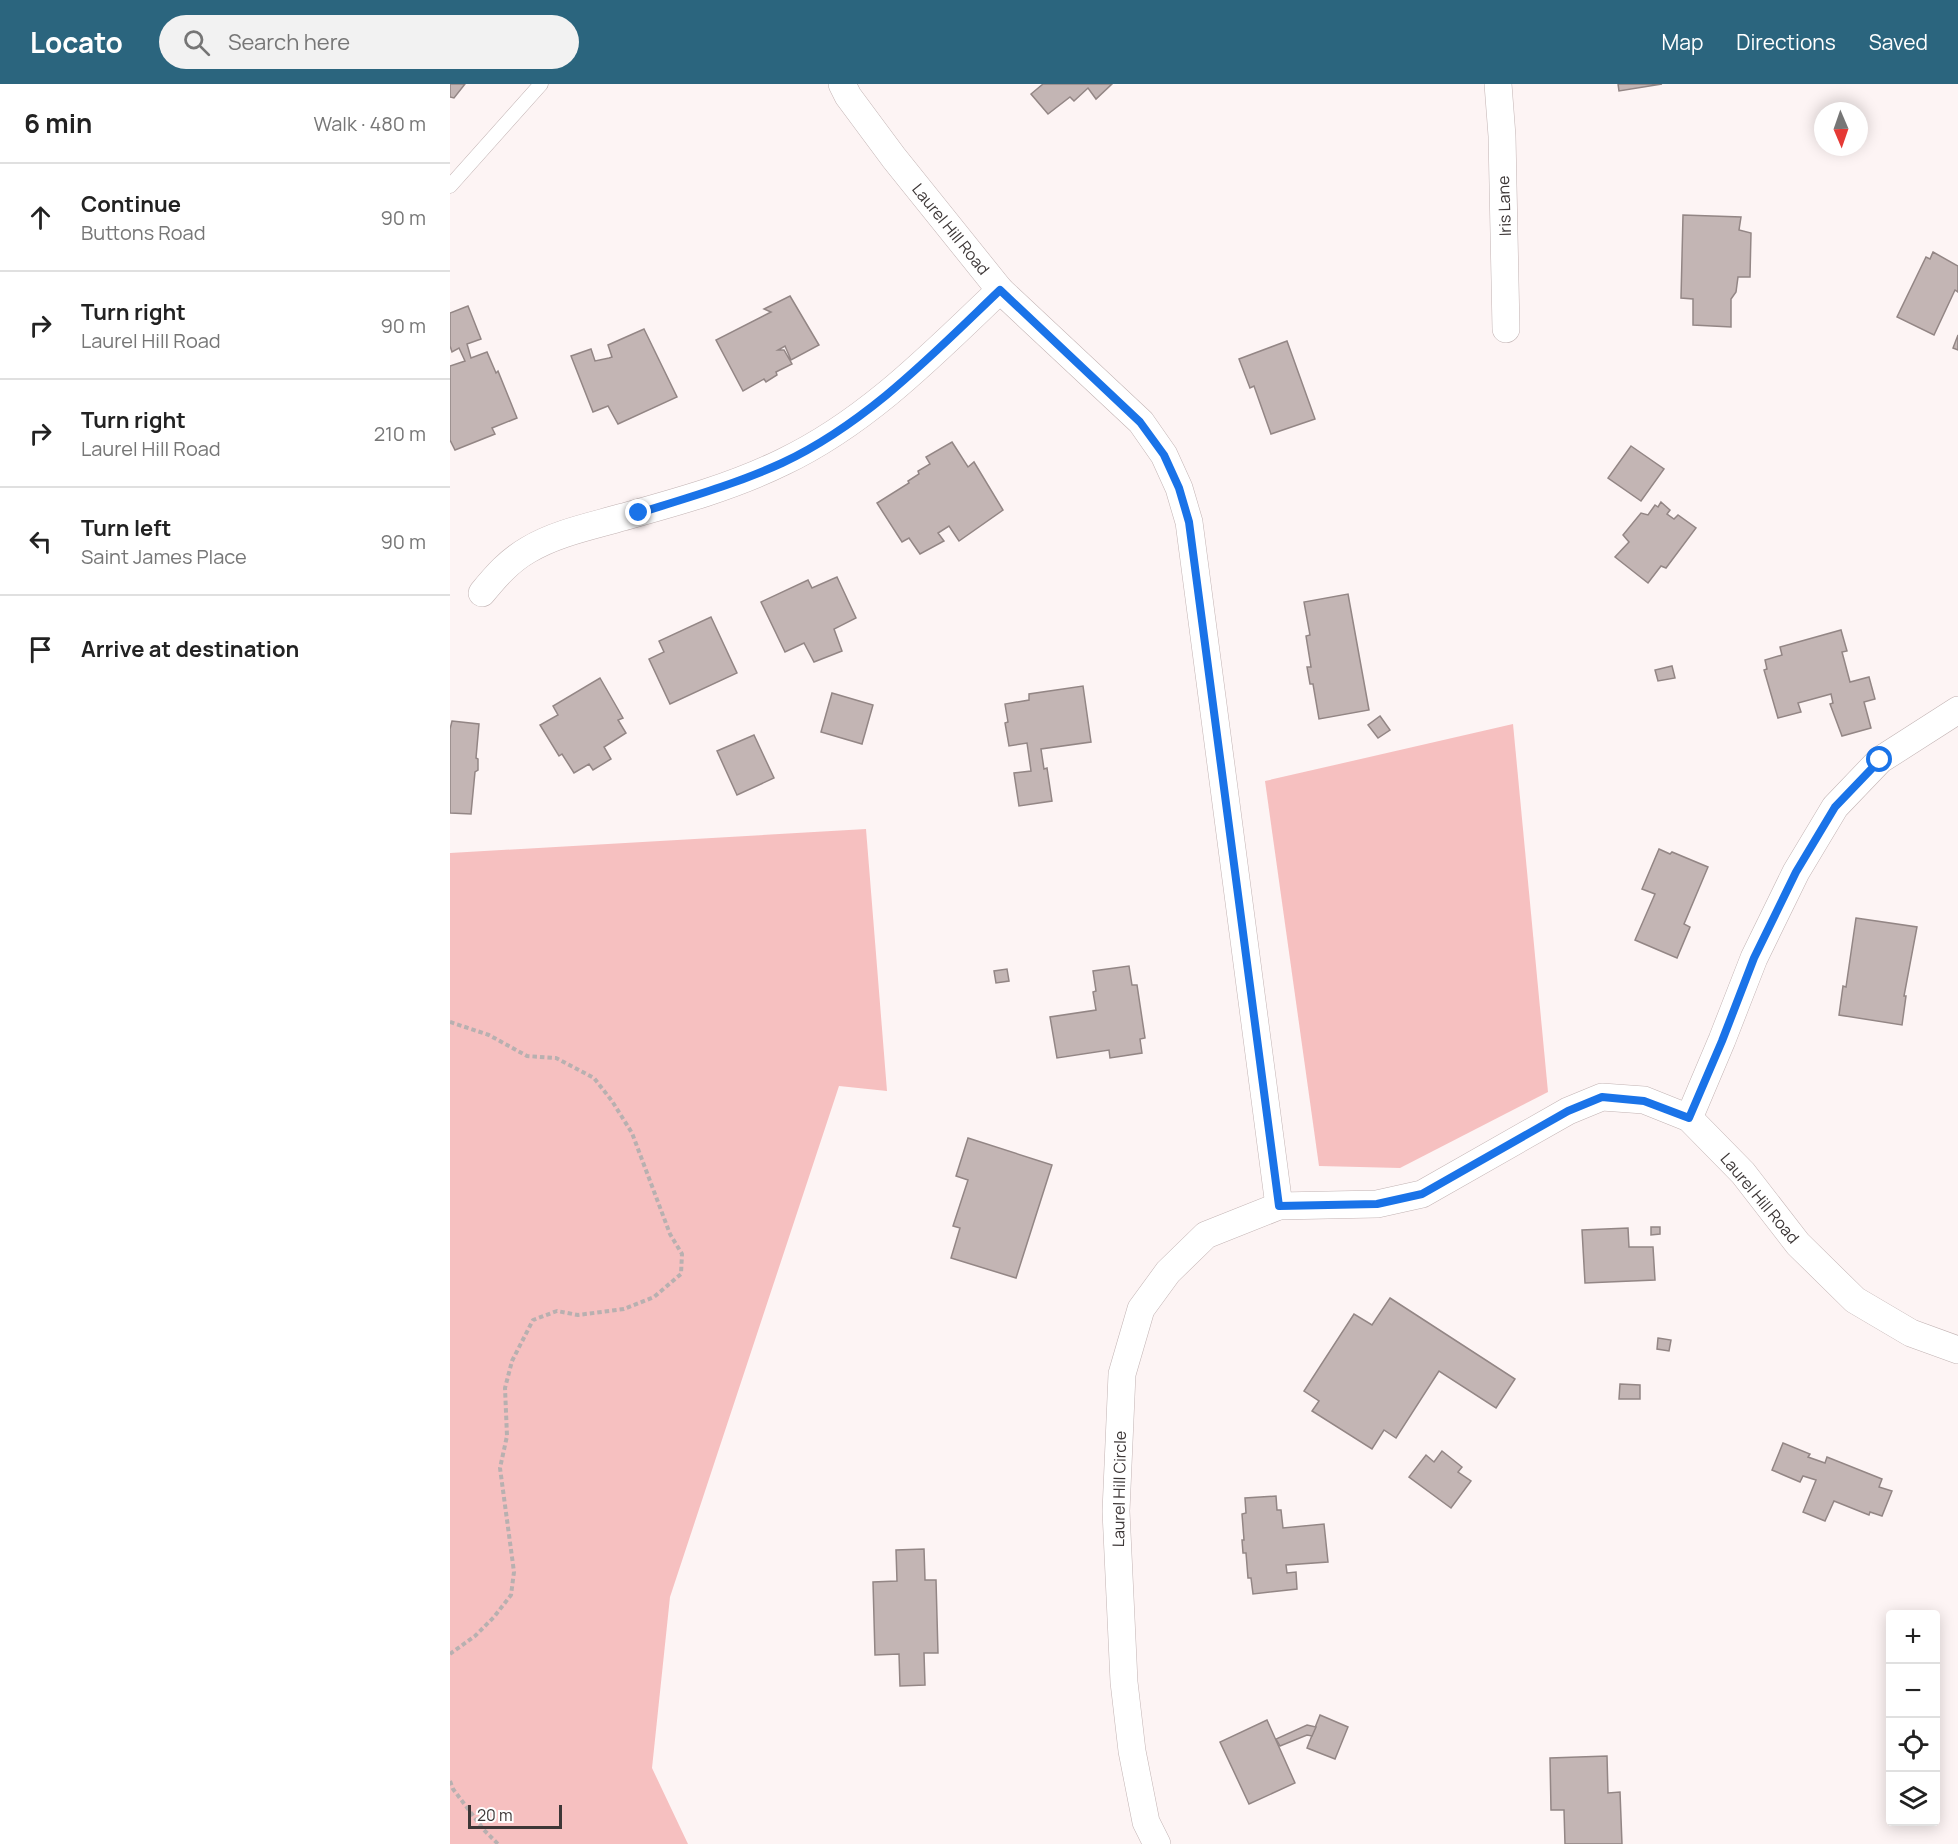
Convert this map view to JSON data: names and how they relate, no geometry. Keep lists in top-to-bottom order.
{
  "streets": {
    "street": ["Iris Lane", "Laurel Hill Road", "Laurel Hill Circle"]
  },
  "crossings": [
    ["Laurel Hill Road", "Laurel Hill Circle"]
  ],
  "scale_bar": "20 m",
  "north": "bottom",
  "page": {
    "header": "Locato",
    "search": "Search here",
    "nav": ["Map", "Directions", "Saved"],
    "heading": ["6 min", "Walk · 480 m"],
    "list": [
      ["Continue", "Buttons Road", "90 m"],
      ["Turn right", "Laurel Hill Road", "90 m"],
      ["Turn right", "Laurel Hill Road", "210 m"],
      ["Turn left", "Saint James Place", "90 m"],
      "Arrive at destination"
    ],
    "map_buttons": ["+", "−"],
    "scale": "20 m"
  }
}
